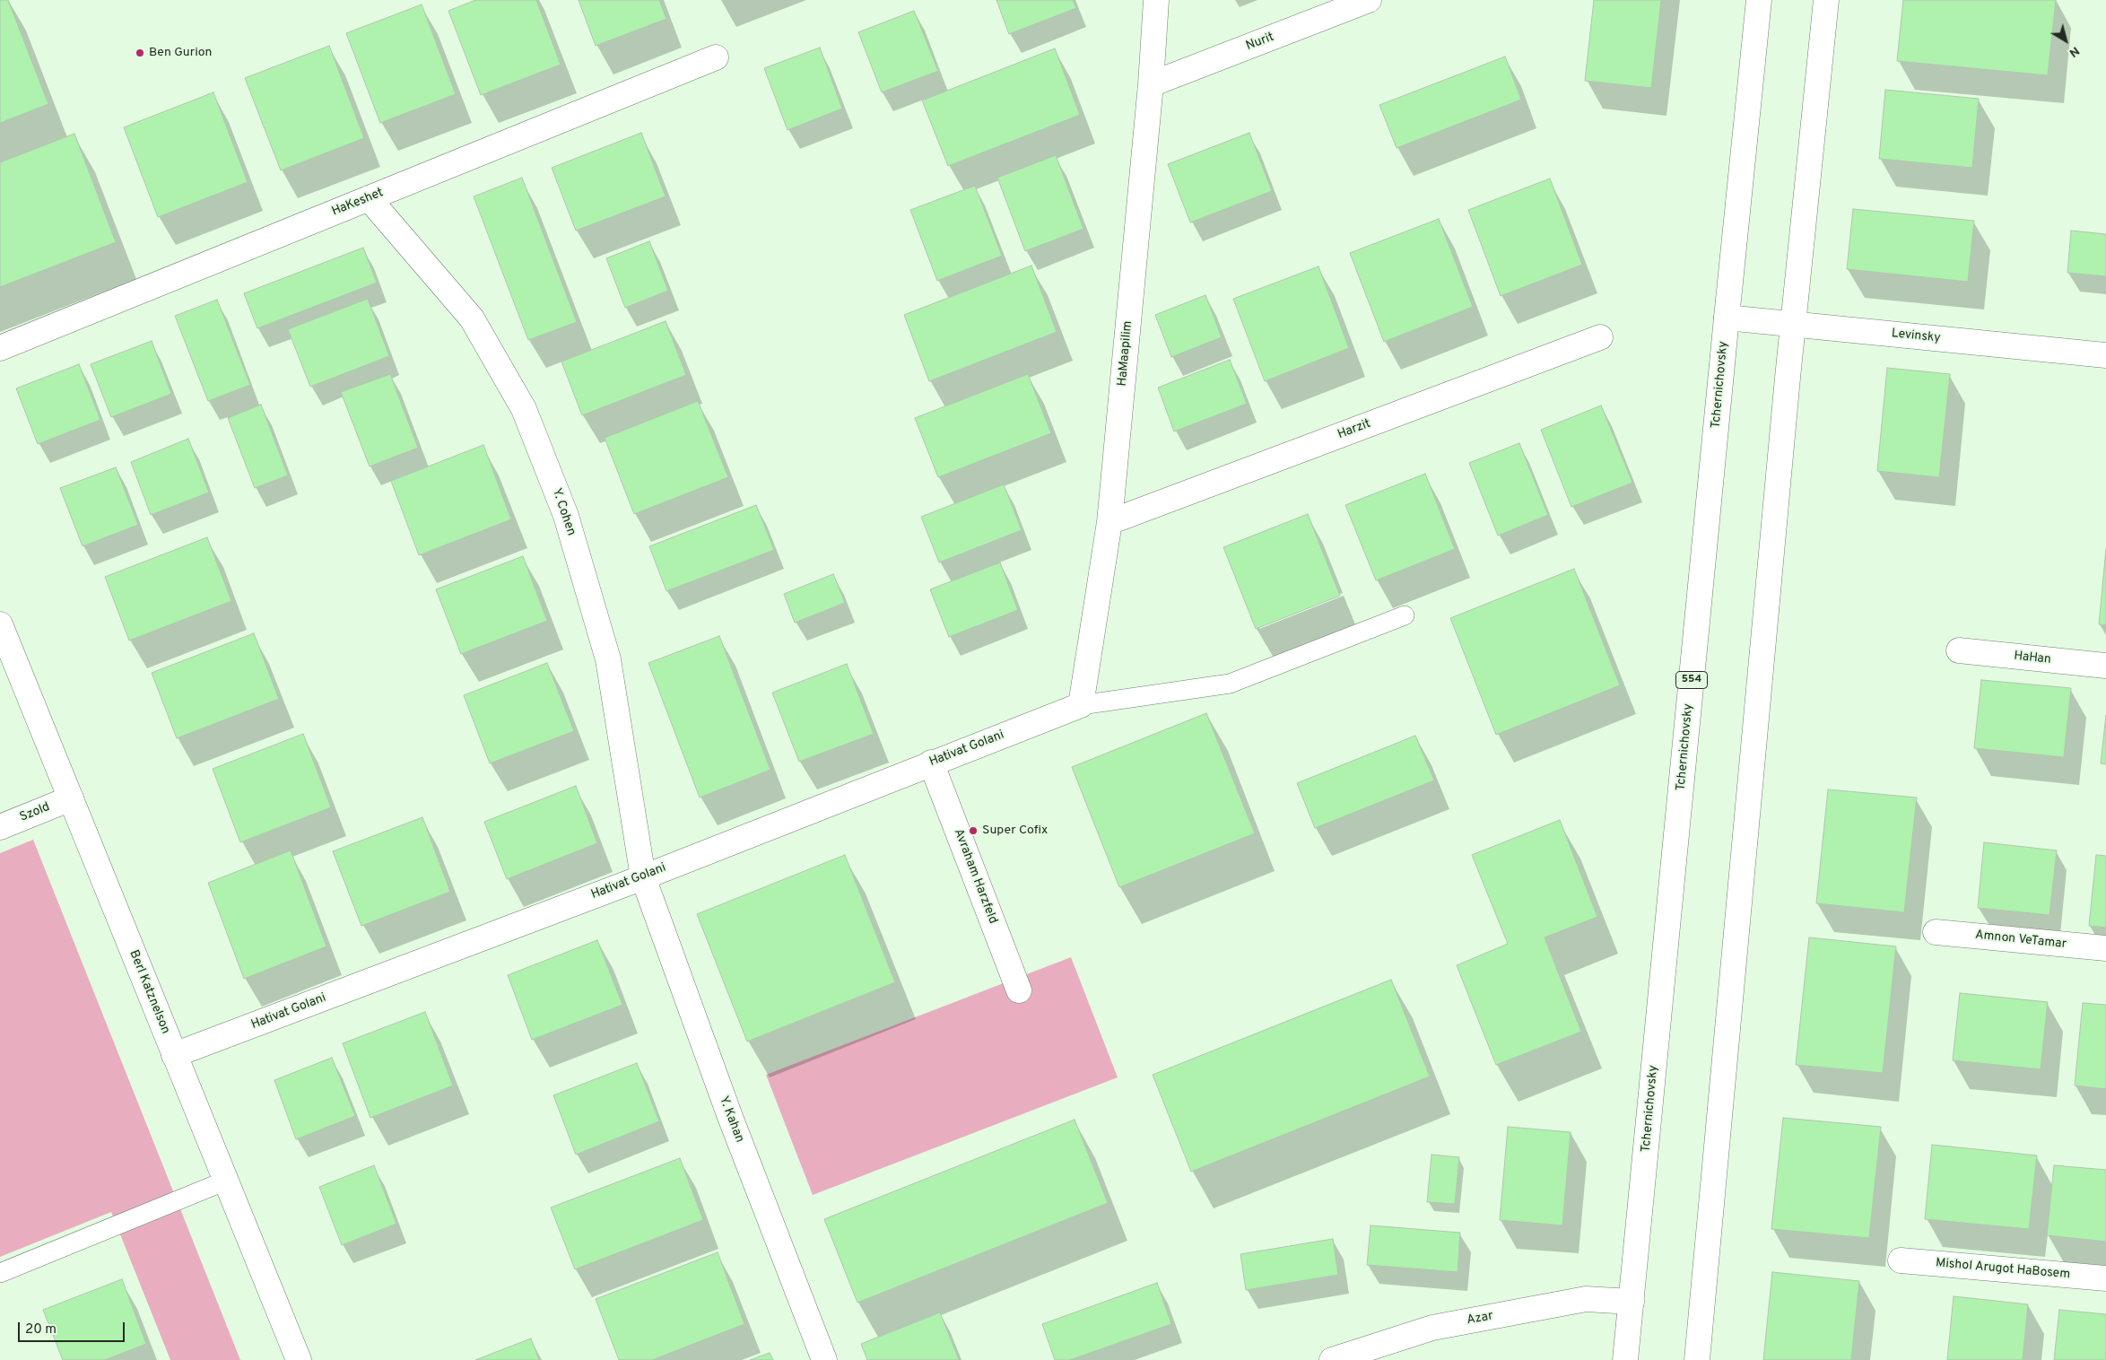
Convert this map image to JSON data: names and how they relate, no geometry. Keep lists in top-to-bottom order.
{
  "streets": {
    "street": [
      "Nurit",
      "HaKeshet",
      "Levinsky",
      "HaMaapilim",
      "Tchernichovsky",
      "Harzit",
      "Y. Cohen",
      "HaHan",
      "554",
      "Hativat Golani",
      "Szold",
      "Avraham Harzfeld",
      "Amnon VeTamar",
      "Berl Katznelson",
      "Y. Kahan",
      "Mishol Arugot HaBosem",
      "Azar"
    ]
  },
  "crossings": [
    ["Nurit", "HaMaapilim"],
    ["HaKeshet", "Y. Cohen"],
    ["Levinsky", "Tchernichovsky"],
    ["HaMaapilim", "Harzit"],
    ["HaMaapilim", "Hativat Golani"],
    ["Tchernichovsky", "Azar"],
    ["Y. Cohen", "Hativat Golani"],
    ["Y. Cohen", "Y. Kahan"],
    ["Hativat Golani", "Avraham Harzfeld"],
    ["Hativat Golani", "Berl Katznelson"],
    ["Hativat Golani", "Y. Kahan"],
    ["Szold", "Berl Katznelson"]
  ],
  "places": ["Ben Gurion", "Super Cofix"],
  "scale_bar": "20 m",
  "north": "bottom right"
}
